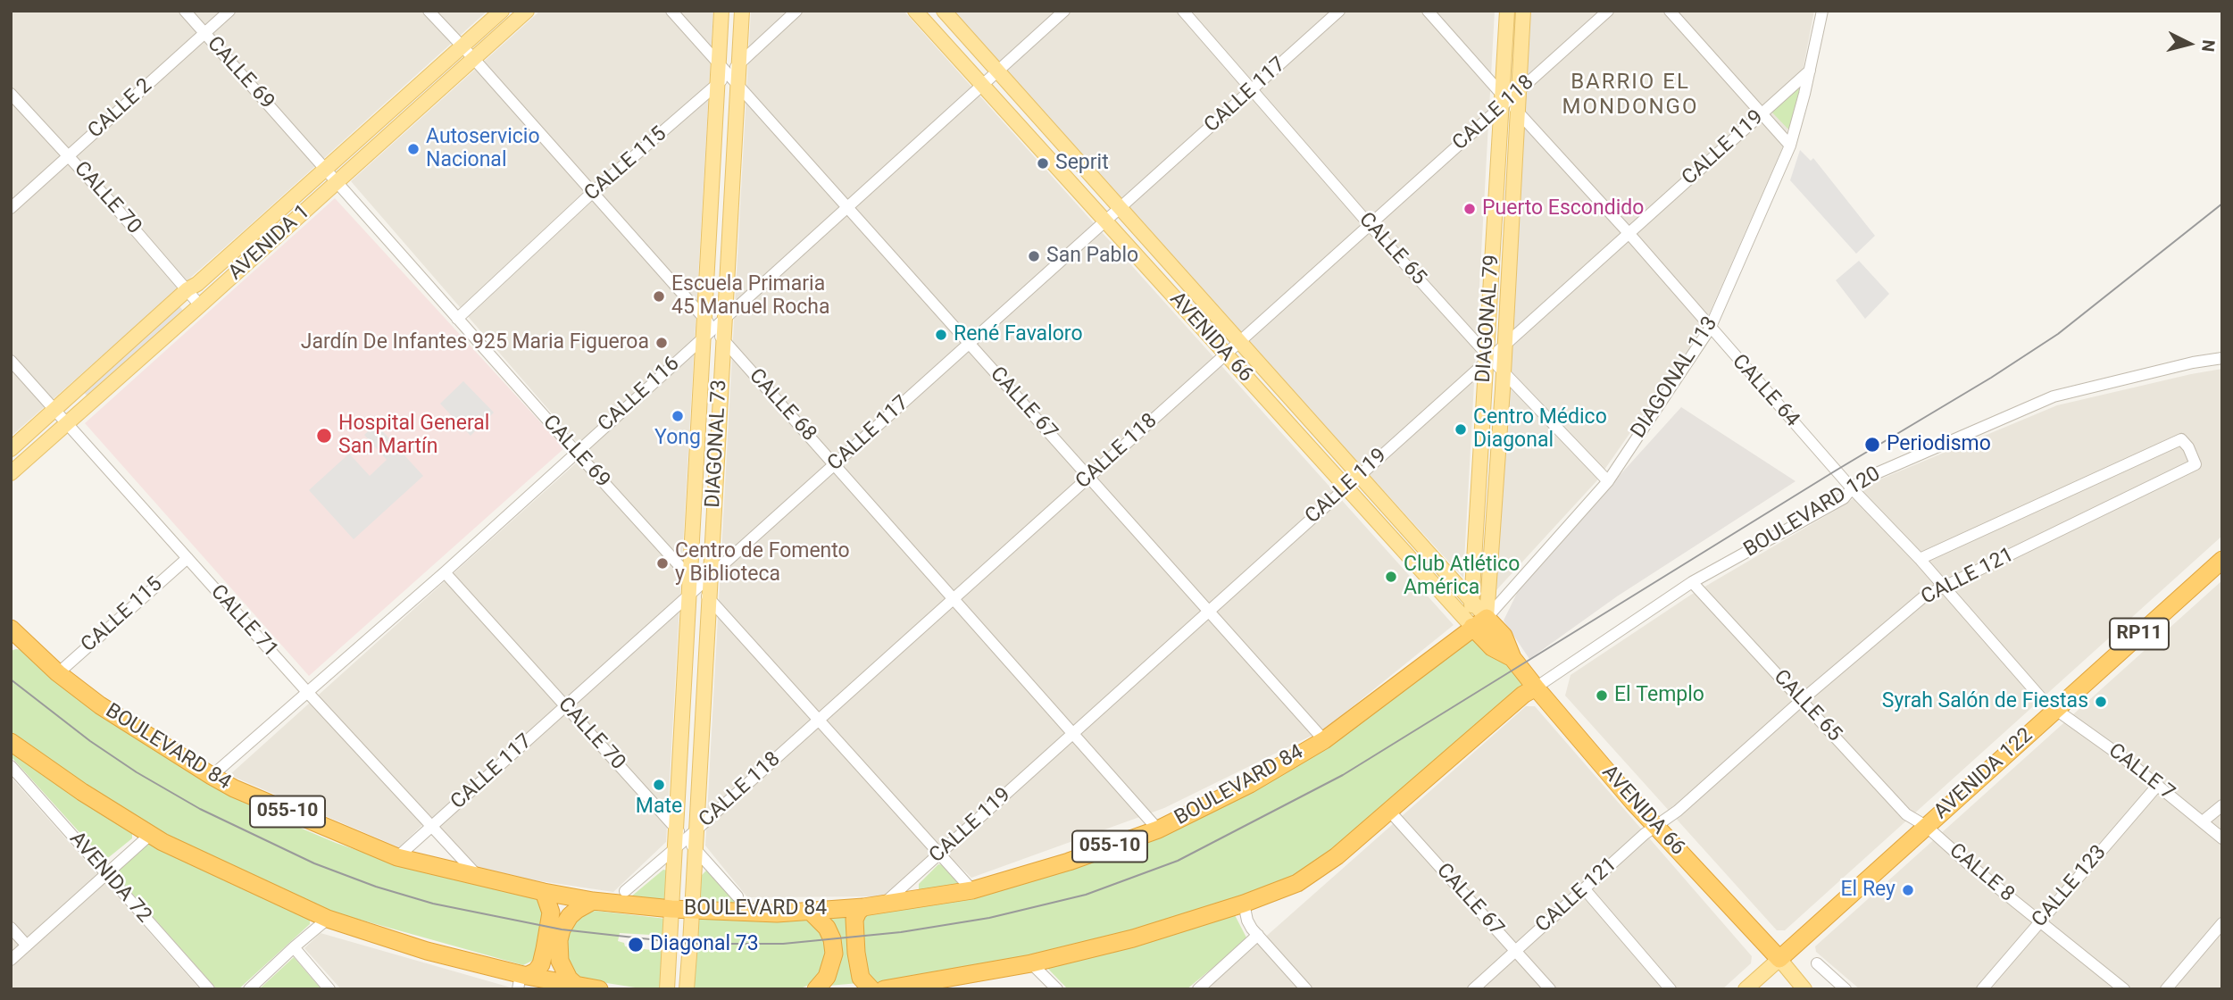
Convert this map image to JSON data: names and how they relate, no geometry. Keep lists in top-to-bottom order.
{
  "streets": {
    "highway": [
      "AVENIDA 66",
      "RP11",
      "BOULEVARD 84",
      "AVENIDA 122",
      "055-10"
    ],
    "main road": ["AVENIDA 1", "DIAGONAL 79", "DIAGONAL 73"],
    "street": [
      "CALLE 69",
      "CALLE 117",
      "CALLE 2",
      "CALLE 118",
      "CALLE 119",
      "CALLE 115",
      "CALLE 70",
      "CALLE 65",
      "DIAGONAL 113",
      "CALLE 64",
      "CALLE 116",
      "CALLE 67",
      "CALLE 68",
      "BOULEVARD 120",
      "CALLE 121",
      "CALLE 71",
      "CALLE 7",
      "CALLE 8",
      "AVENIDA 72",
      "CALLE 123"
    ]
  },
  "crossings": [
    ["CALLE 69", "CALLE 117"],
    ["CALLE 69", "CALLE 2"],
    ["CALLE 69", "CALLE 118"],
    ["CALLE 69", "CALLE 119"],
    ["CALLE 69", "CALLE 115"],
    ["CALLE 69", "AVENIDA 1"],
    ["CALLE 69", "CALLE 116"],
    ["CALLE 69", "DIAGONAL 73"],
    ["CALLE 69", "BOULEVARD 84"],
    ["CALLE 117", "CALLE 70"],
    ["CALLE 117", "CALLE 65"],
    ["CALLE 117", "AVENIDA 66"],
    ["CALLE 117", "CALLE 67"],
    ["CALLE 117", "CALLE 68"],
    ["CALLE 117", "DIAGONAL 73"],
    ["CALLE 117", "CALLE 71"],
    ["CALLE 117", "BOULEVARD 84"],
    ["CALLE 2", "CALLE 70"],
    ["CALLE 118", "CALLE 70"],
    ["CALLE 118", "CALLE 65"],
    ["CALLE 118", "DIAGONAL 79"],
    ["CALLE 118", "AVENIDA 66"],
    ["CALLE 118", "CALLE 64"],
    ["CALLE 118", "CALLE 67"],
    ["CALLE 118", "CALLE 68"],
    ["CALLE 118", "DIAGONAL 73"],
    ["CALLE 119", "CALLE 65"],
    ["CALLE 119", "DIAGONAL 79"],
    ["CALLE 119", "AVENIDA 66"],
    ["CALLE 119", "DIAGONAL 113"],
    ["CALLE 119", "CALLE 64"],
    ["CALLE 119", "CALLE 67"],
    ["CALLE 119", "CALLE 68"],
    ["CALLE 119", "BOULEVARD 84"],
    ["CALLE 115", "CALLE 68"],
    ["CALLE 115", "DIAGONAL 73"],
    ["CALLE 115", "CALLE 71"],
    ["CALLE 115", "BOULEVARD 84"],
    ["CALLE 115", "055-10"],
    ["CALLE 70", "AVENIDA 1"],
    ["CALLE 70", "CALLE 116"],
    ["CALLE 70", "DIAGONAL 73"],
    ["AVENIDA 1", "CALLE 68"],
    ["AVENIDA 1", "CALLE 71"],
    ["CALLE 65", "DIAGONAL 79"],
    ["CALLE 65", "DIAGONAL 113"],
    ["CALLE 65", "BOULEVARD 120"],
    ["CALLE 65", "CALLE 121"],
    ["CALLE 65", "AVENIDA 122"],
    ["CALLE 65", "CALLE 8"],
    ["DIAGONAL 79", "AVENIDA 66"],
    ["DIAGONAL 79", "DIAGONAL 113"],
    ["DIAGONAL 79", "CALLE 64"],
    ["DIAGONAL 79", "BOULEVARD 84"],
    ["AVENIDA 66", "DIAGONAL 113"],
    ["AVENIDA 66", "CALLE 116"],
    ["AVENIDA 66", "BOULEVARD 120"],
    ["AVENIDA 66", "CALLE 121"],
    ["AVENIDA 66", "BOULEVARD 84"],
    ["AVENIDA 66", "AVENIDA 122"],
    ["DIAGONAL 113", "CALLE 64"],
    ["DIAGONAL 113", "BOULEVARD 84"],
    ["CALLE 64", "BOULEVARD 120"],
    ["CALLE 64", "CALLE 121"],
    ["CALLE 64", "CALLE 7"],
    ["CALLE 64", "AVENIDA 122"],
    ["CALLE 116", "CALLE 67"],
    ["CALLE 116", "CALLE 68"],
    ["CALLE 116", "DIAGONAL 73"],
    ["CALLE 116", "CALLE 71"],
    ["CALLE 116", "BOULEVARD 84"],
    ["CALLE 67", "DIAGONAL 73"],
    ["CALLE 67", "CALLE 121"],
    ["CALLE 67", "BOULEVARD 84"],
    ["CALLE 68", "DIAGONAL 73"],
    ["CALLE 68", "BOULEVARD 84"],
    ["DIAGONAL 73", "BOULEVARD 84"],
    ["CALLE 71", "BOULEVARD 84"],
    ["BOULEVARD 84", "055-10"],
    ["CALLE 7", "AVENIDA 122"],
    ["CALLE 7", "CALLE 123"],
    ["AVENIDA 122", "CALLE 8"],
    ["CALLE 8", "CALLE 123"]
  ],
  "districts": ["BARRIO EL MONDONGO"],
  "places": [
    "Autoservicio Nacional",
    "Seprit",
    "Puerto Escondido",
    "San Pablo",
    "Escuela Primaria 45 Manuel Rocha",
    "René Favaloro",
    "Jardín De Infantes 925 Maria Figueroa",
    "Yong",
    "Centro Médico Diagonal",
    "Hospital General San Martín",
    "Periodismo",
    "Centro de Fomento y Biblioteca",
    "Club Atlético América",
    "El Templo",
    "Syrah Salón de Fiestas",
    "Mate",
    "El Rey",
    "Diagonal 73"
  ],
  "north": "right"
}
